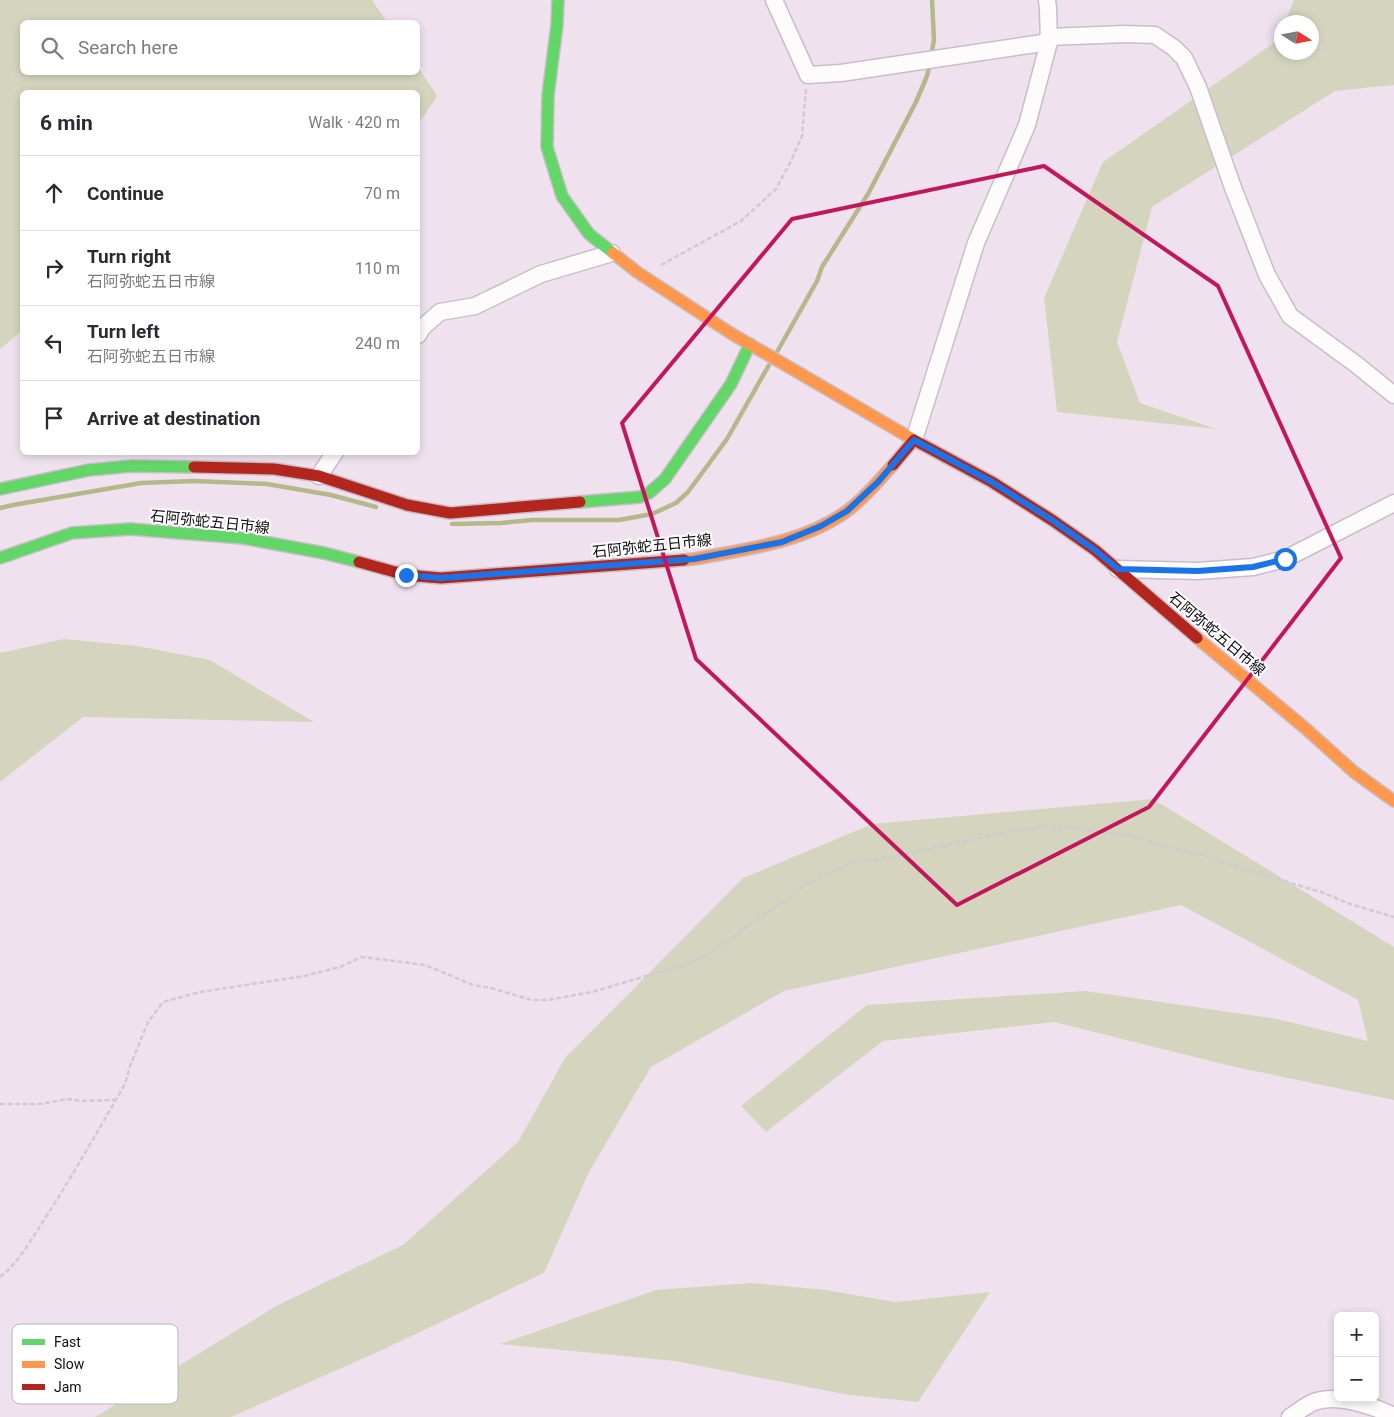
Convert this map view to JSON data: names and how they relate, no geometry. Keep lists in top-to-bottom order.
{
  "streets": {
    "main road": ["石阿弥蛇五日市線"]
  },
  "legend": ["Fast", "Slow", "Jam"],
  "north": "right",
  "page": {
    "search": "Search here",
    "heading": ["6 min", "Walk · 420 m"],
    "list": [
      ["Continue", "70 m"],
      ["Turn right", "石阿弥蛇五日市線", "110 m"],
      ["Turn left", "石阿弥蛇五日市線", "240 m"],
      "Arrive at destination"
    ],
    "map_buttons": ["+", "−"]
  }
}
